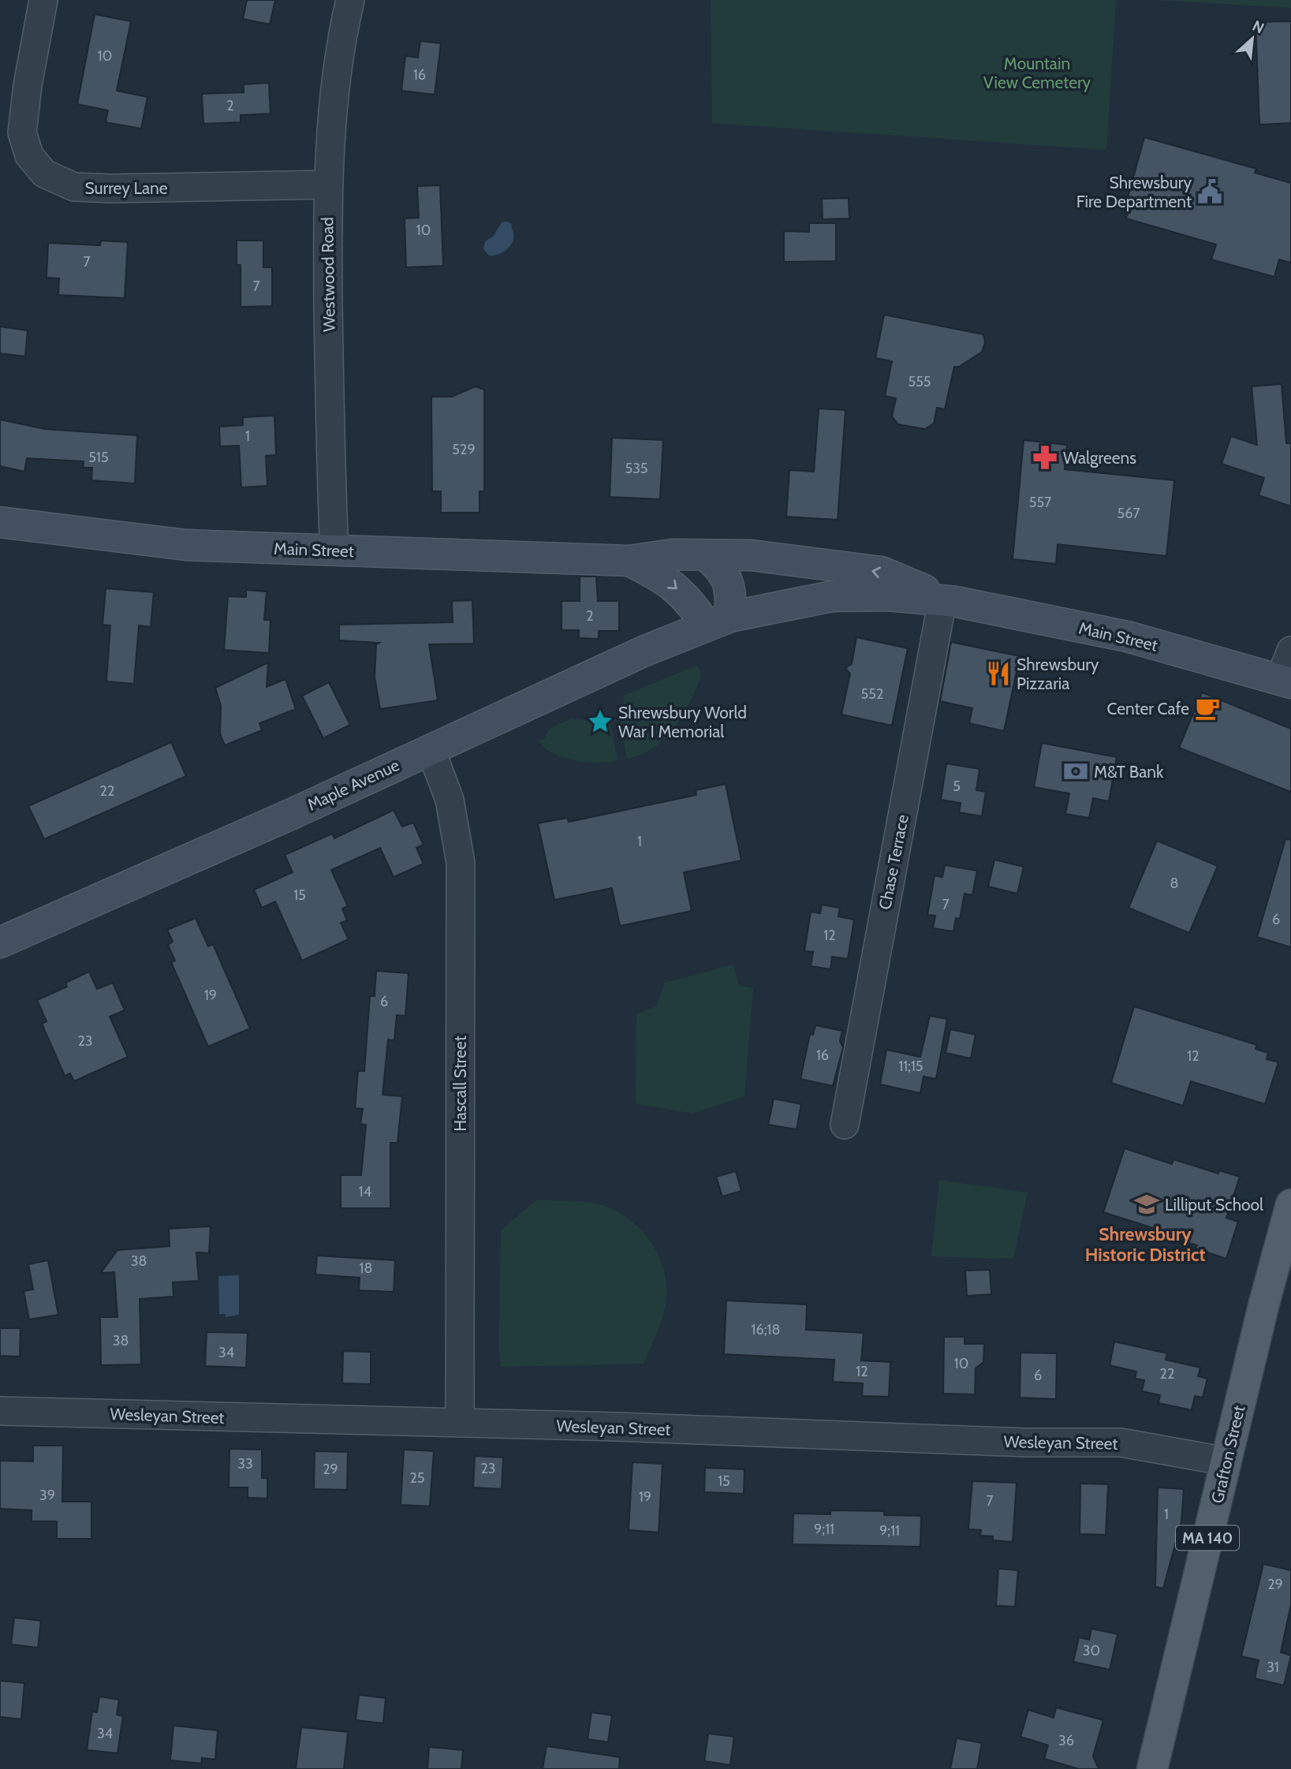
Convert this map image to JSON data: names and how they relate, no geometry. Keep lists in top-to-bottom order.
{
  "streets": {
    "main road": [
      "Main Street",
      "Maple Avenue",
      "Grafton Street",
      "MA 140"
    ],
    "street": [
      "Surrey Lane",
      "Westwood Road",
      "Chase Terrace",
      "Hascall Street",
      "Wesleyan Street"
    ]
  },
  "crossings": [
    ["Surrey Lane", "Westwood Road"],
    ["Westwood Road", "Main Street"],
    ["Main Street", "Maple Avenue"],
    ["Main Street", "Chase Terrace"],
    ["Maple Avenue", "Hascall Street"],
    ["Hascall Street", "Wesleyan Street"],
    ["Wesleyan Street", "Grafton Street"]
  ],
  "districts": ["Shrewsbury Historic District"],
  "parks": ["Mountain View Cemetery"],
  "places": {
    "public building": ["Shrewsbury Fire Department"],
    "pharmacy": ["Walgreens"],
    "restaurant": ["Shrewsbury Pizzaria"],
    "cafe": ["Center Cafe"],
    "place": ["Shrewsbury World War I Memorial"],
    "bank": ["M&T Bank"],
    "school or university": ["Lilliput School"]
  },
  "house_numbers": [
    "10",
    "16",
    "2",
    "10",
    "7",
    "7",
    "555",
    "1",
    "529",
    "515",
    "535",
    "557",
    "567",
    "2",
    "552",
    "5",
    "22",
    "1",
    "8",
    "15",
    "7",
    "6",
    "12",
    "19",
    "6",
    "23",
    "16",
    "12",
    "11;15",
    "14",
    "38",
    "18",
    "16;18",
    "38",
    "34",
    "10",
    "12",
    "22",
    "6",
    "33",
    "23",
    "29",
    "25",
    "15",
    "39",
    "19",
    "7",
    "1",
    "9;11",
    "9;11",
    "29",
    "30",
    "31",
    "34",
    "36"
  ],
  "north": "top right"
}
